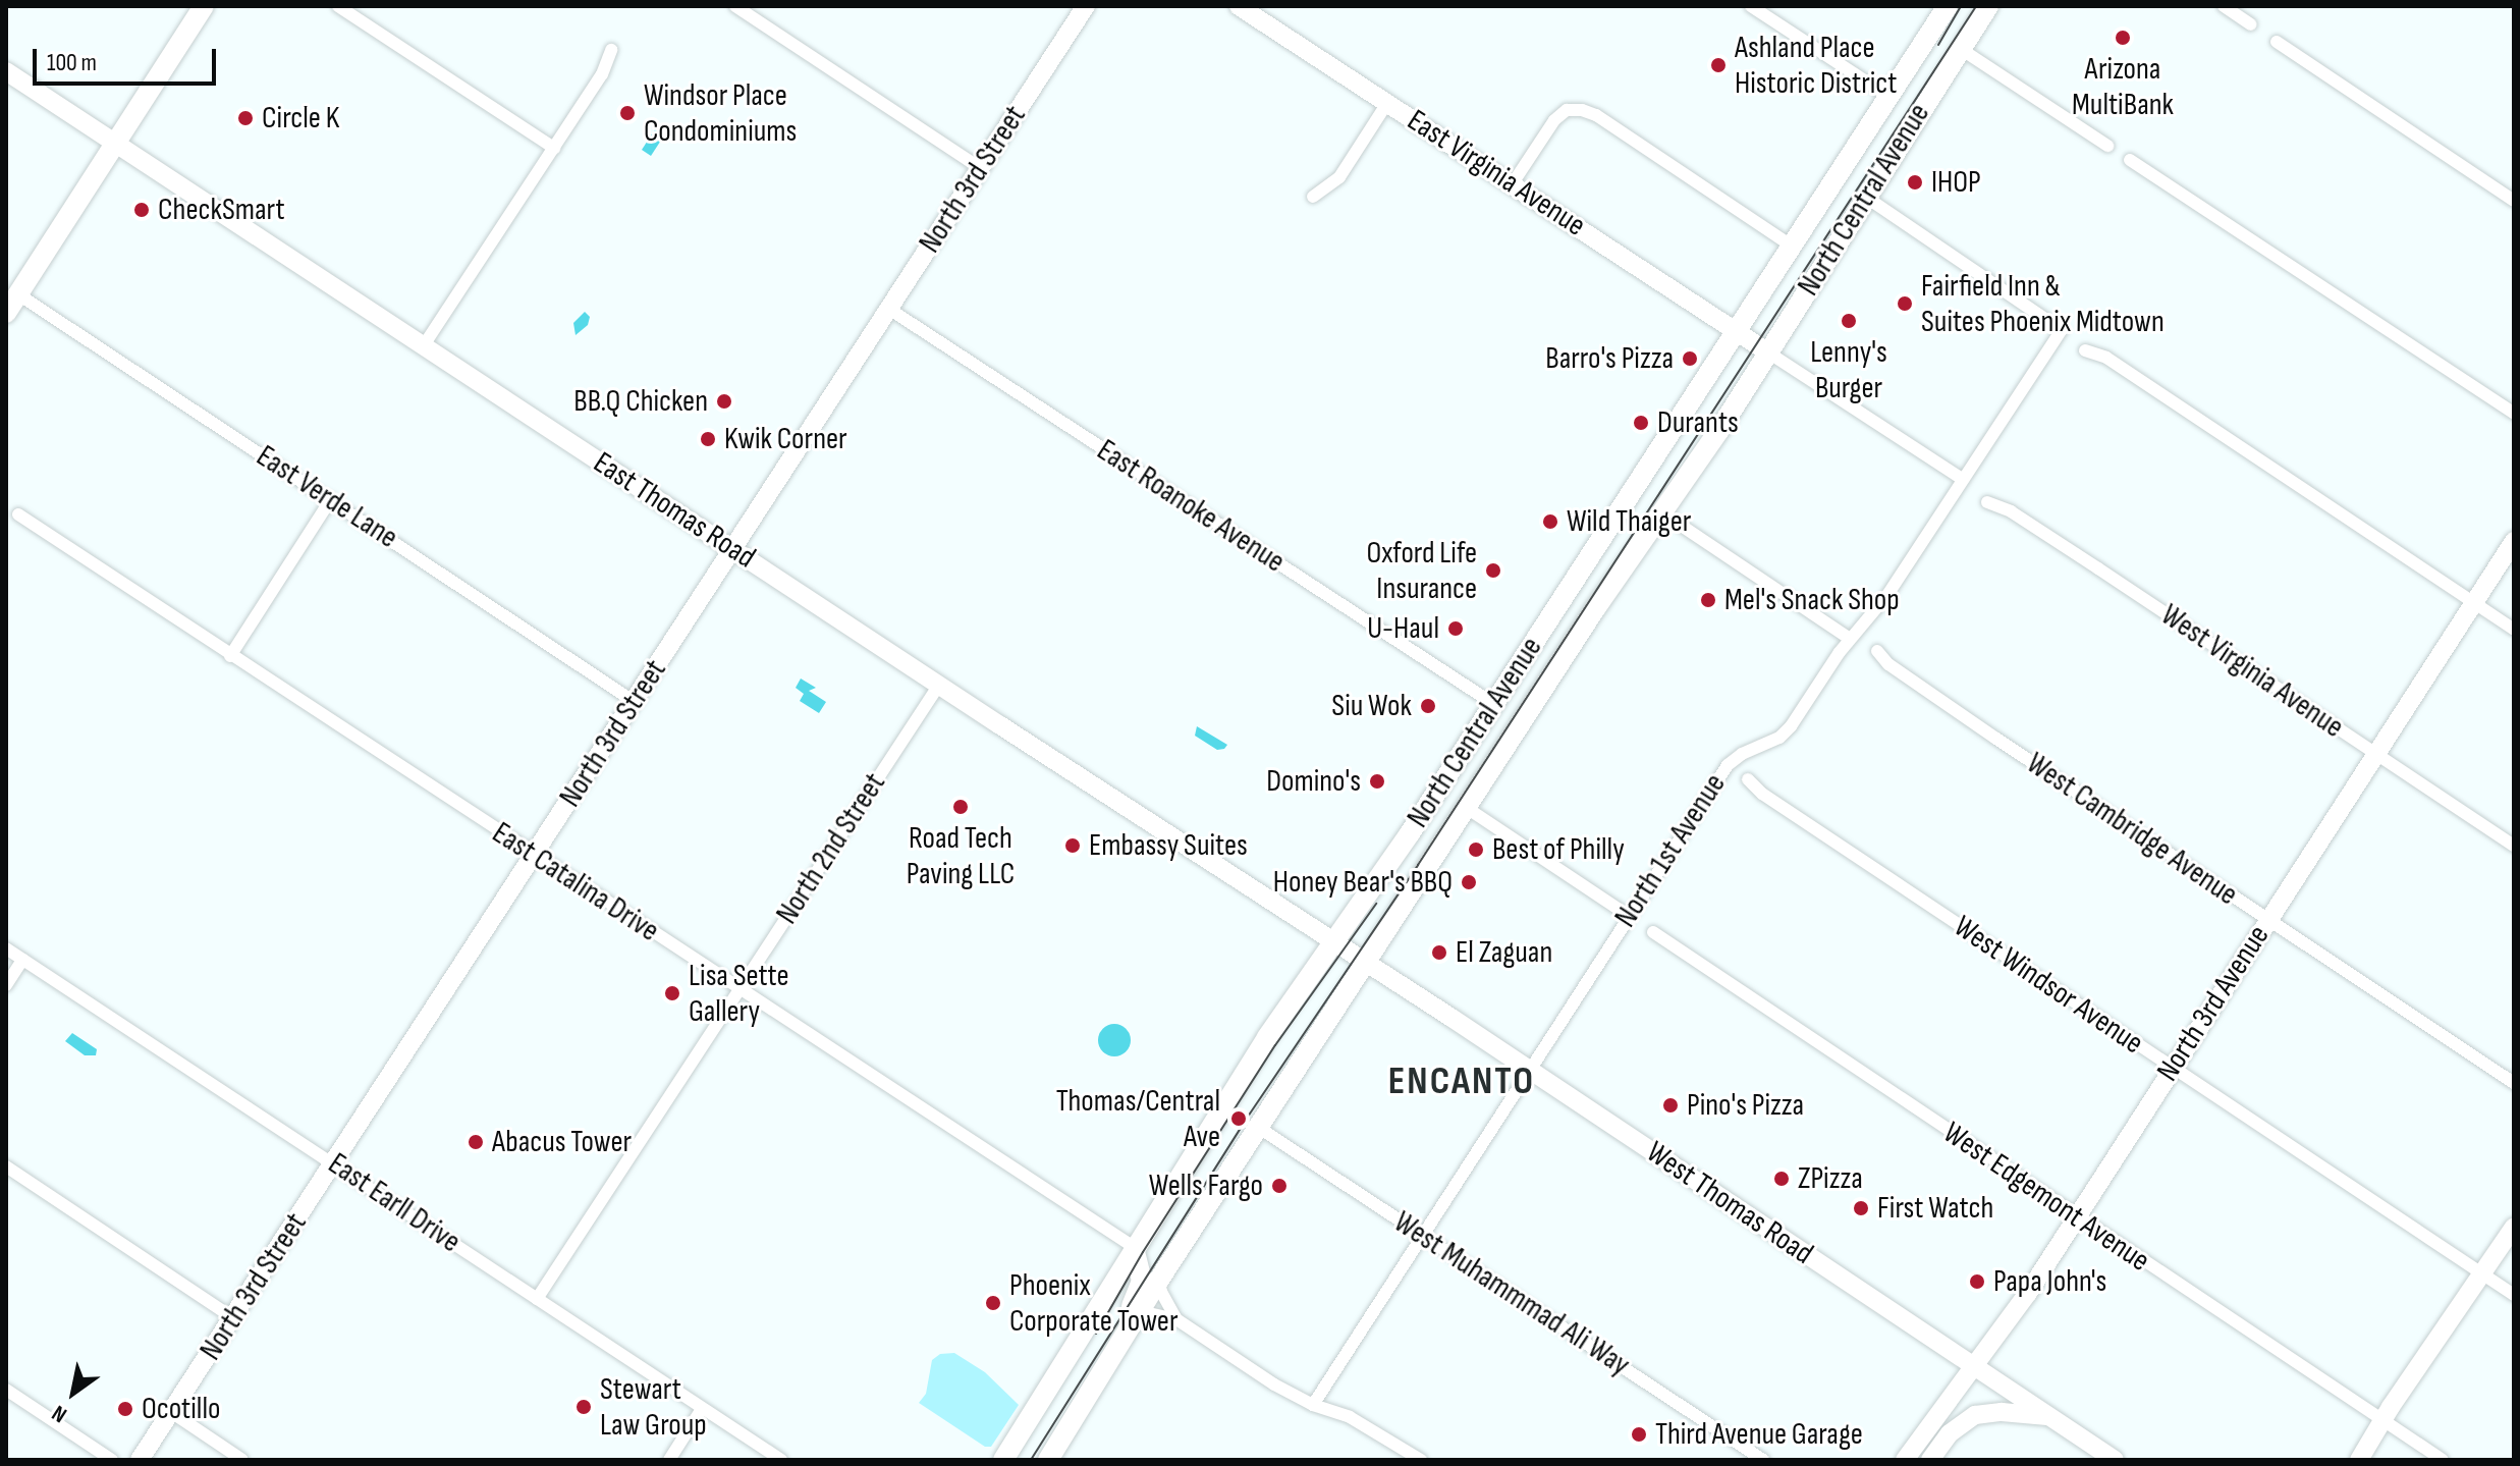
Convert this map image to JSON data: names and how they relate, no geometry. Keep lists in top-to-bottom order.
{
  "streets": {
    "main road": ["North Central Avenue"],
    "street": [
      "East Virginia Avenue",
      "North 3rd Street",
      "East Verde Lane",
      "East Roanoke Avenue",
      "East Thomas Road",
      "West Virginia Avenue",
      "West Cambridge Avenue",
      "North 2nd Street",
      "North 1st Avenue",
      "East Catalina Drive",
      "West Windsor Avenue",
      "North 3rd Avenue",
      "West Edgemont Avenue",
      "East Earll Drive",
      "West Thomas Road",
      "West Muhammmad Ali Way"
    ]
  },
  "crossings": [
    ["East Virginia Avenue", "North Central Avenue"],
    ["North 3rd Street", "East Verde Lane"],
    ["North 3rd Street", "East Roanoke Avenue"],
    ["North 3rd Street", "East Thomas Road"],
    ["North 3rd Street", "East Catalina Drive"],
    ["North 3rd Street", "East Earll Drive"],
    ["North Central Avenue", "East Roanoke Avenue"],
    ["North Central Avenue", "East Thomas Road"],
    ["North Central Avenue", "North 1st Avenue"],
    ["North Central Avenue", "East Catalina Drive"],
    ["North Central Avenue", "West Thomas Road"],
    ["North Central Avenue", "West Muhammmad Ali Way"],
    ["East Thomas Road", "North 2nd Street"],
    ["East Thomas Road", "West Thomas Road"],
    ["West Virginia Avenue", "North 3rd Avenue"],
    ["West Cambridge Avenue", "North 3rd Avenue"],
    ["North 2nd Street", "East Catalina Drive"],
    ["North 2nd Street", "East Earll Drive"],
    ["North 1st Avenue", "West Thomas Road"],
    ["North 1st Avenue", "West Muhammmad Ali Way"],
    ["West Windsor Avenue", "North 3rd Avenue"],
    ["North 3rd Avenue", "West Edgemont Avenue"],
    ["North 3rd Avenue", "West Thomas Road"]
  ],
  "districts": ["ENCANTO"],
  "places": [
    "Arizona MultiBank",
    "Ashland Place Historic District",
    "Windsor Place Condominiums",
    "Circle K",
    "IHOP",
    "CheckSmart",
    "Fairfield Inn & Suites Phoenix Midtown",
    "Lenny's Burger",
    "Barro's Pizza",
    "BB.Q Chicken",
    "Durants",
    "Kwik Corner",
    "Wild Thaiger",
    "Oxford Life Insurance",
    "Mel's Snack Shop",
    "U-Haul",
    "Siu Wok",
    "Domino's",
    "Road Tech Paving LLC",
    "Embassy Suites",
    "Best of Philly",
    "Honey Bear's BBQ",
    "El Zaguan",
    "Lisa Sette Gallery",
    "Pino's Pizza",
    "Thomas/Central Ave",
    "Abacus Tower",
    "ZPizza",
    "Wells Fargo",
    "First Watch",
    "Papa John's",
    "Phoenix Corporate Tower",
    "Stewart Law Group",
    "Ocotillo",
    "Third Avenue Garage"
  ],
  "scale_bar": "100 m",
  "north": "bottom left"
}
